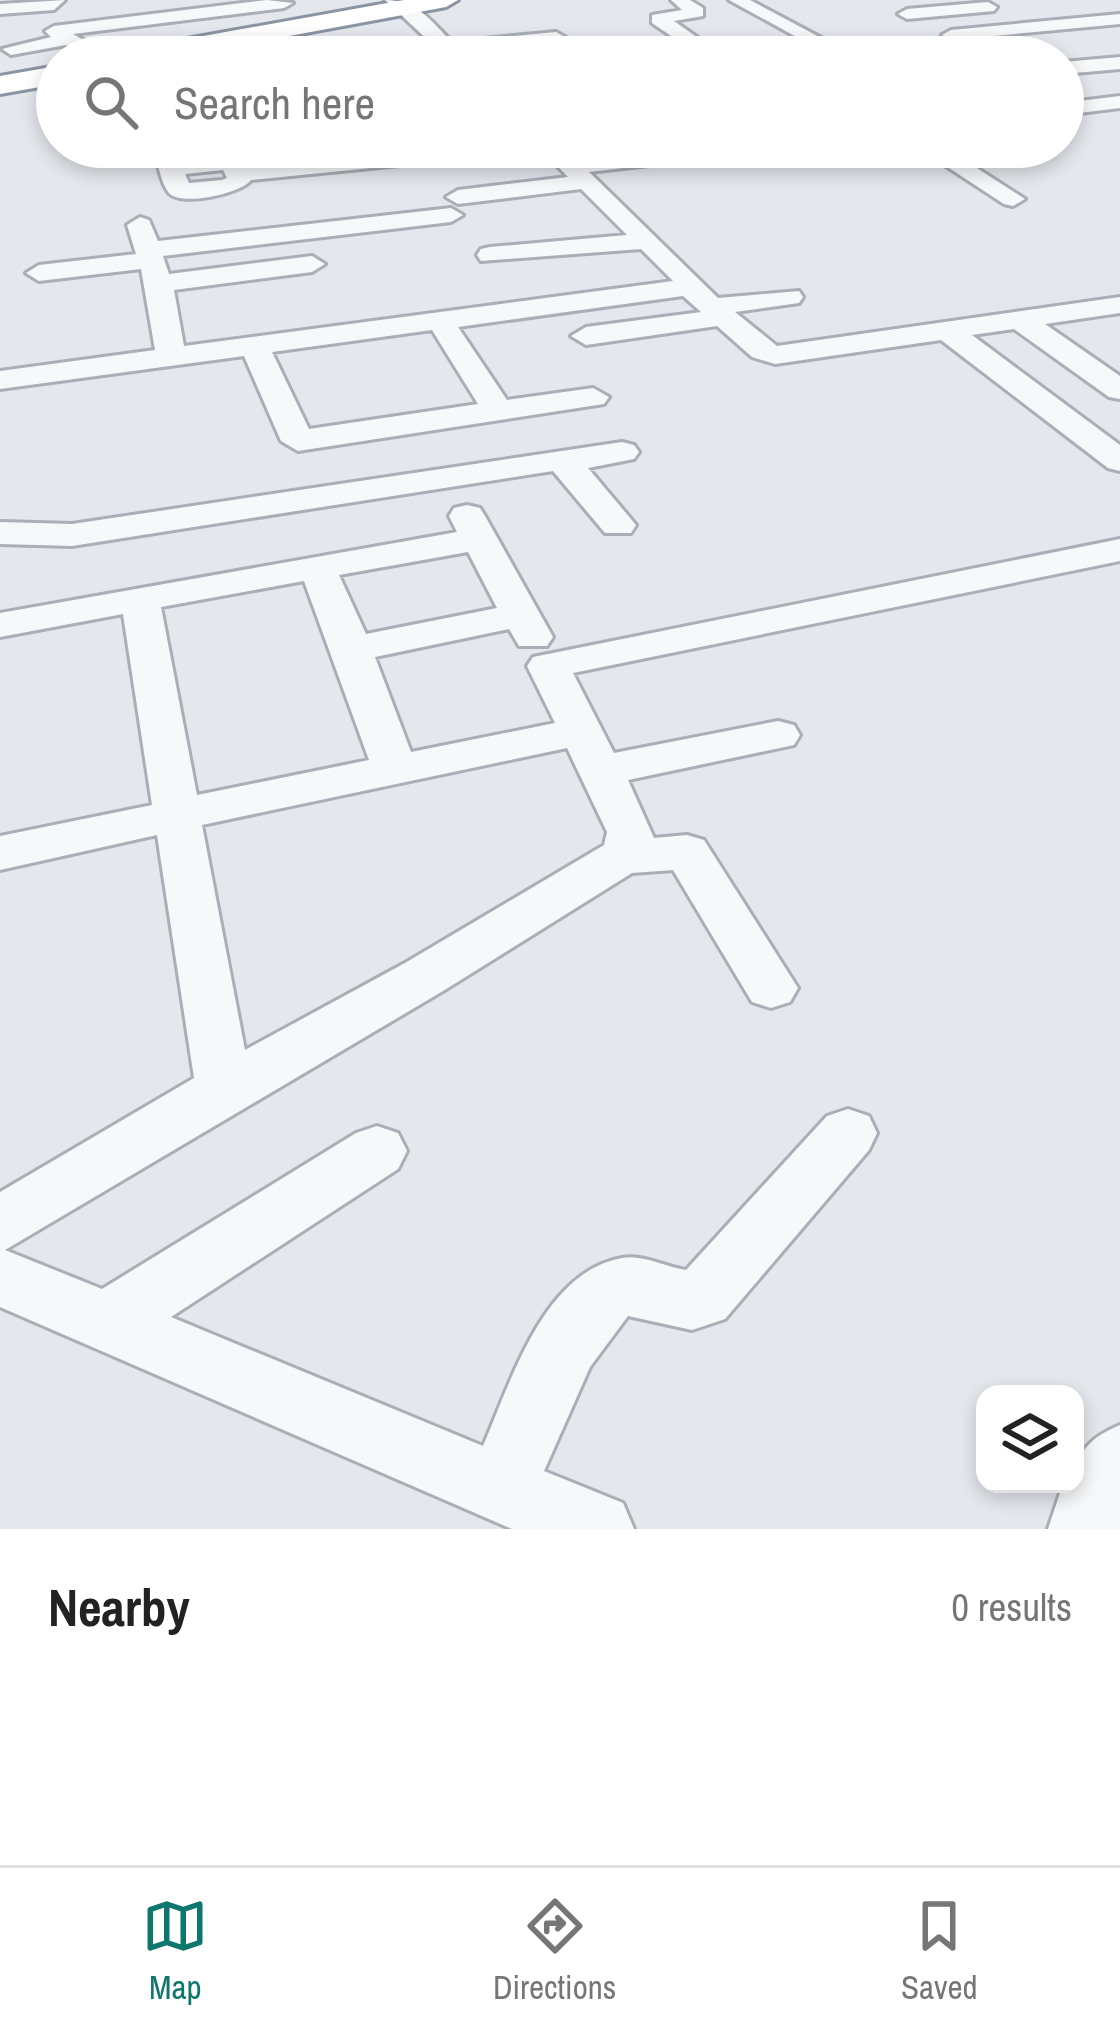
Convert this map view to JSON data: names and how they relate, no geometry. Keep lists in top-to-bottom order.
{
  "page": {
    "search": "Search here",
    "heading": ["Nearby", "0 results"],
    "nav": ["Map", "Directions", "Saved"]
  }
}
